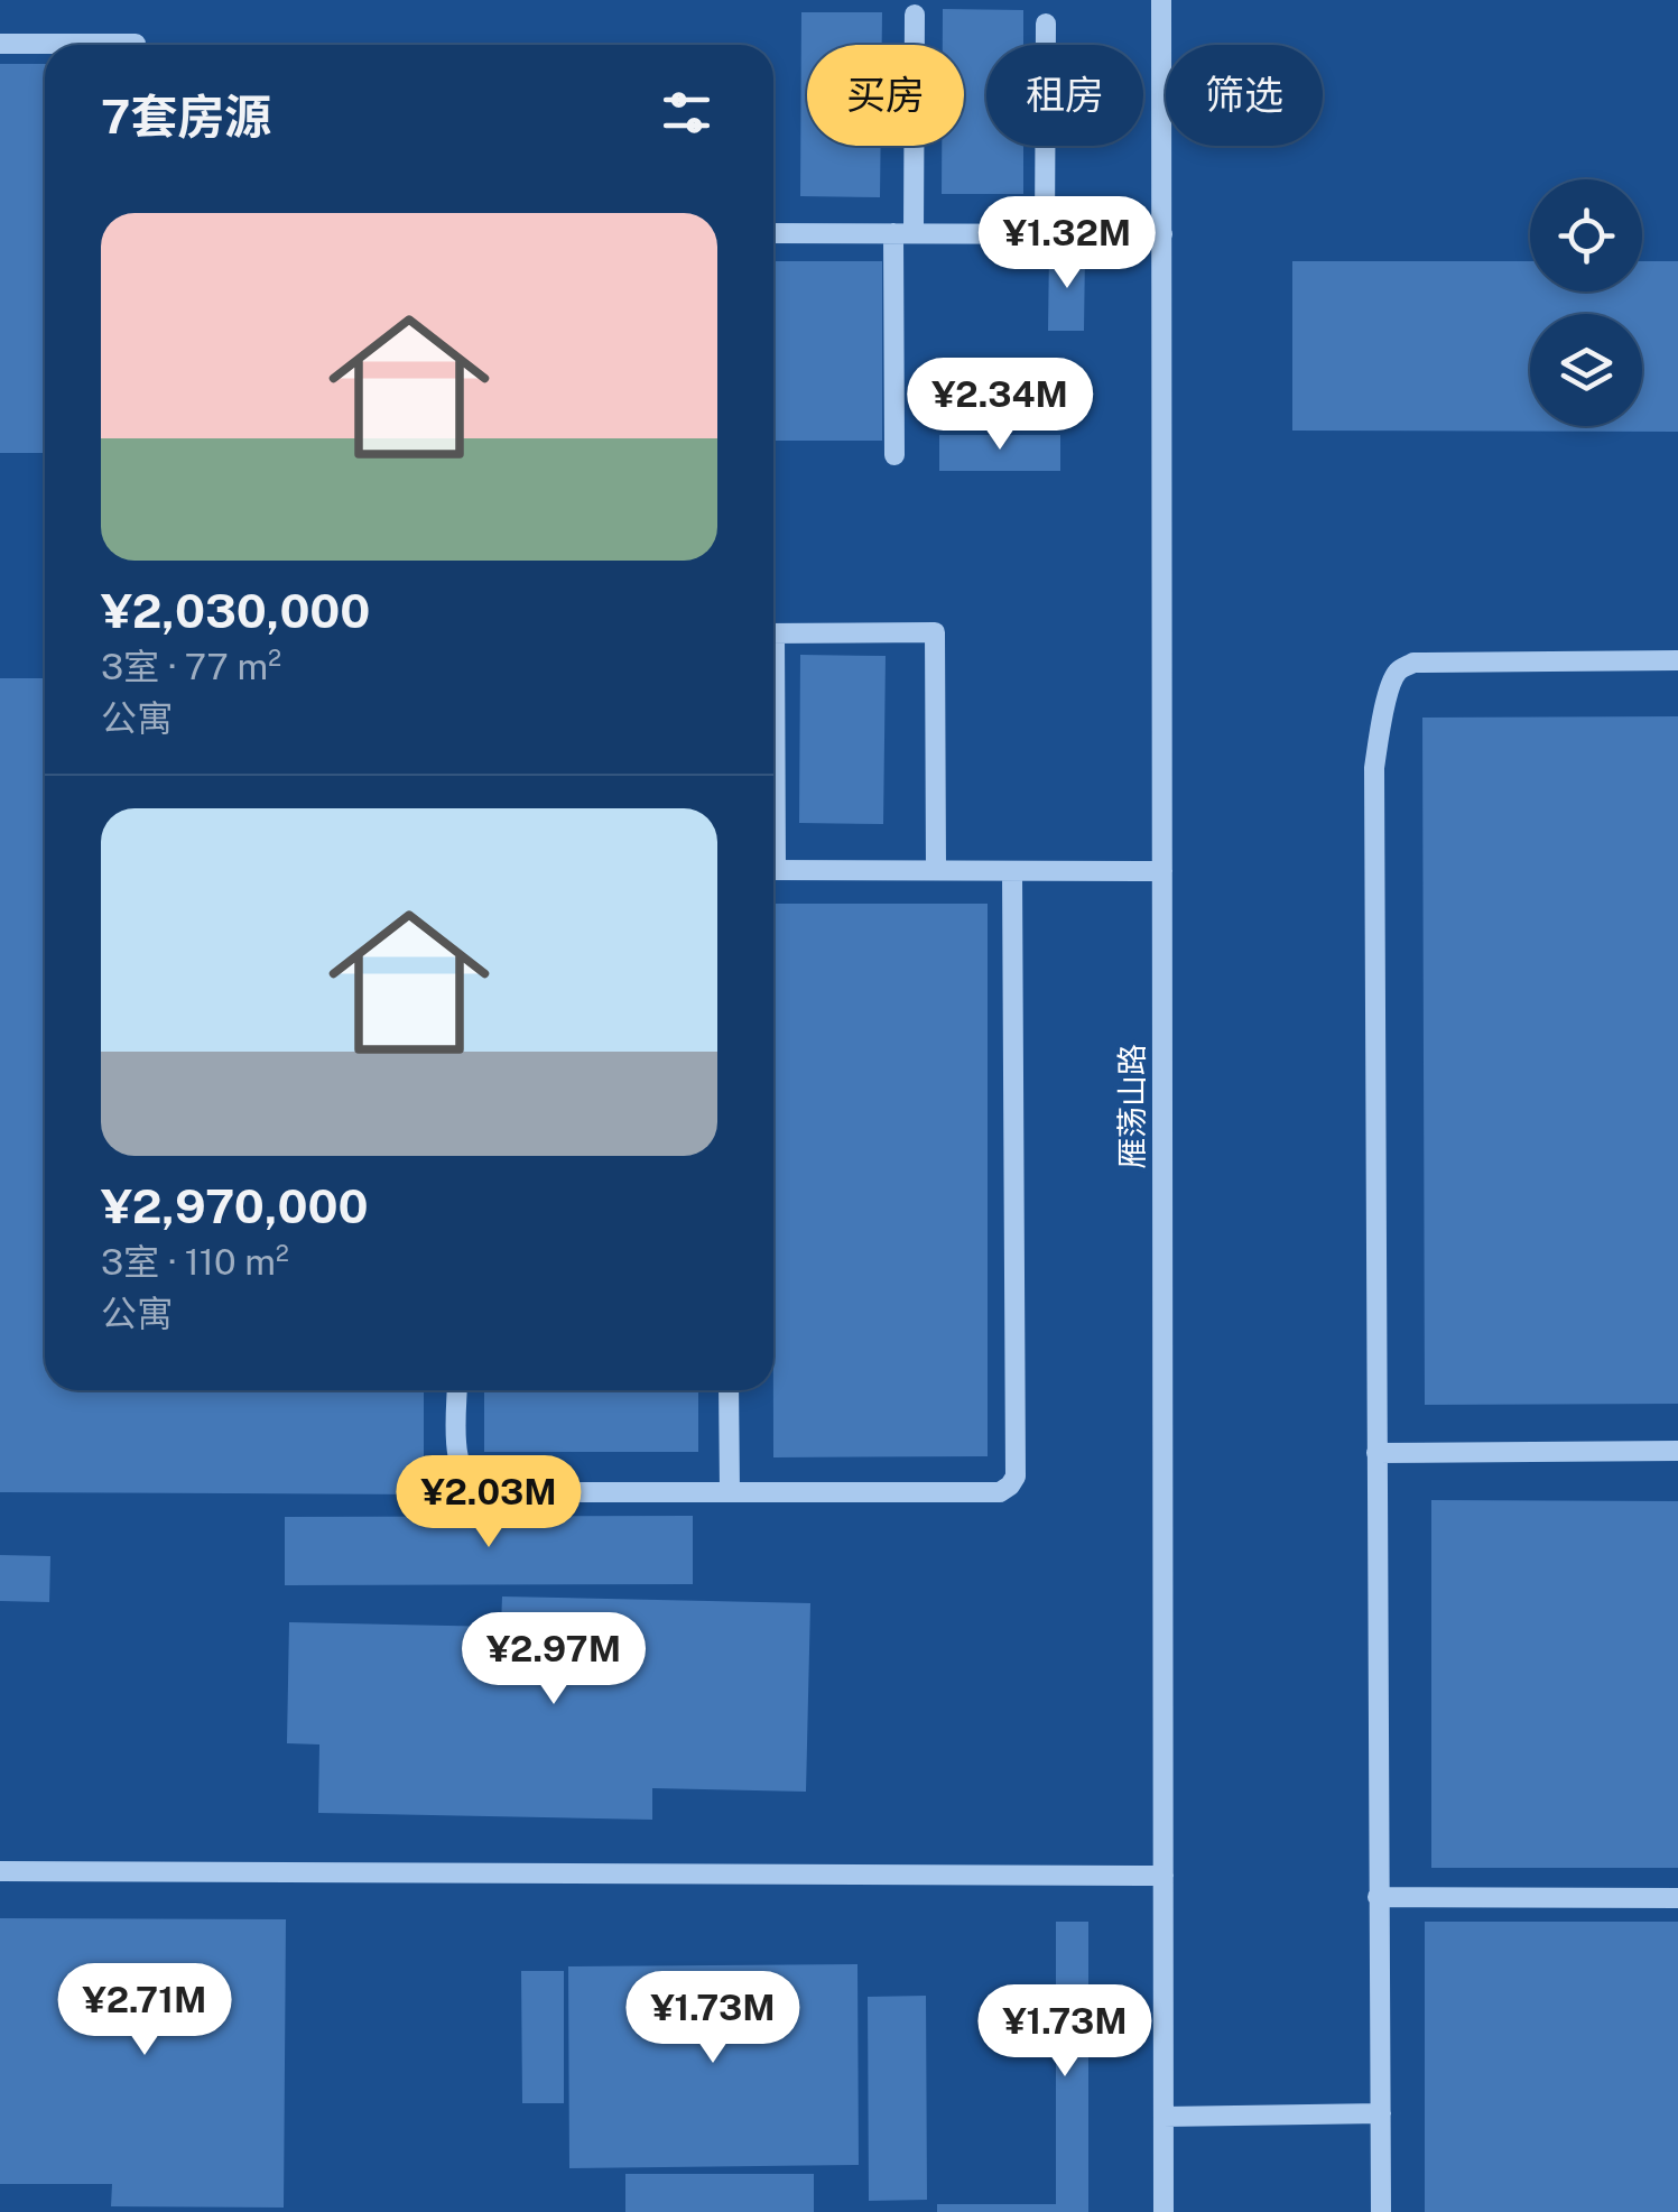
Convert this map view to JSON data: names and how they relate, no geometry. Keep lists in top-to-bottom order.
{
  "streets": {
    "street": ["雁荡山路"]
  },
  "page": {
    "chip": ["买房", "租房", "筛选"],
    "heading": "7套房源",
    "list": [
      {
        "name": "¥2,030,000",
        "note": "3室 · 77 m² · 公寓"
      },
      {
        "name": "¥2,970,000",
        "note": "3室 · 110 m² · 公寓"
      }
    ],
    "price": [
      "¥1.32M",
      "¥2.34M",
      "¥2.03M",
      "¥2.97M",
      "¥2.71M",
      "¥1.73M",
      "¥1.73M"
    ]
  }
}
